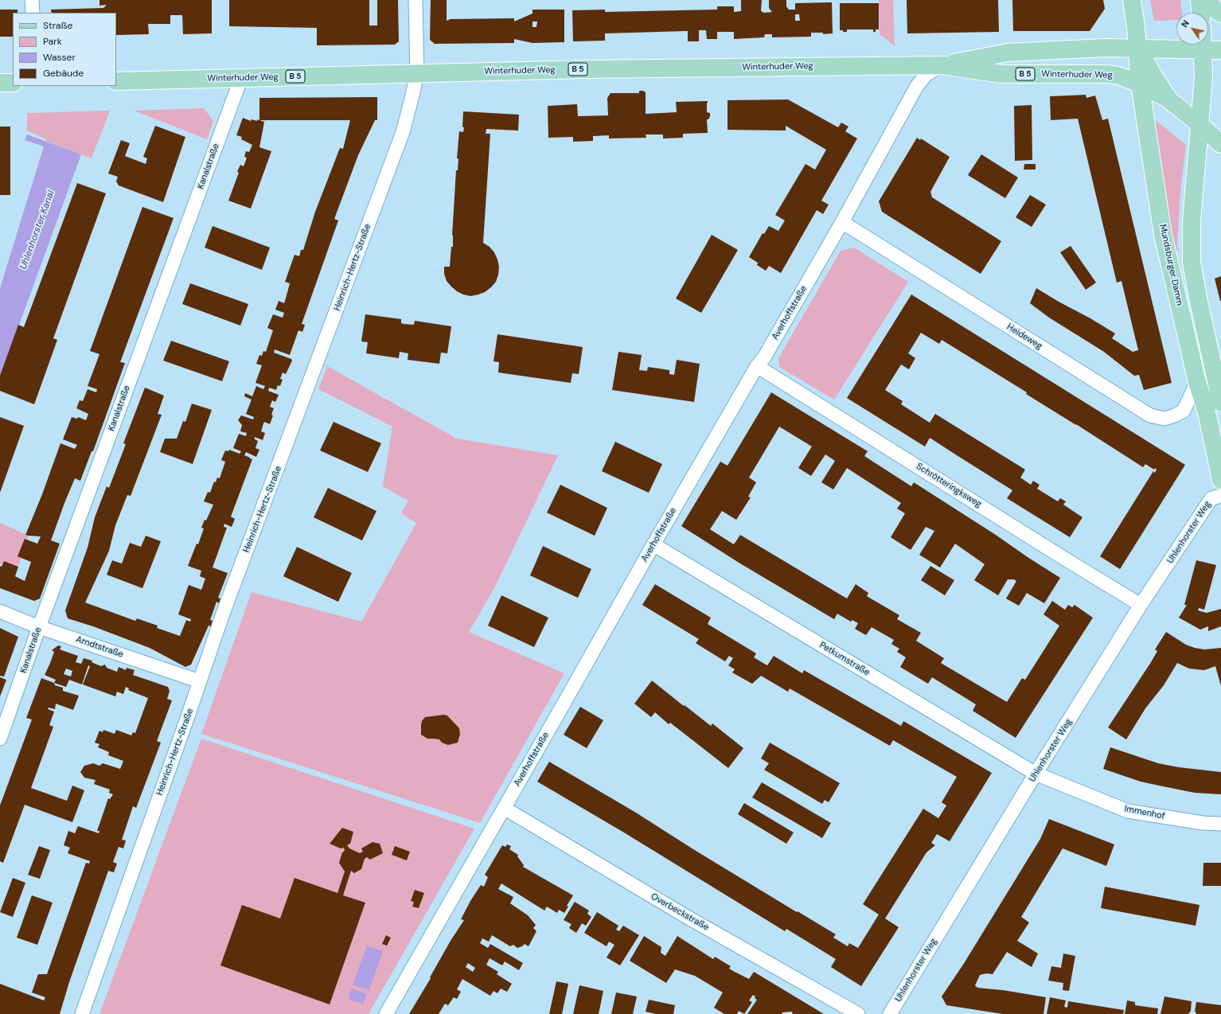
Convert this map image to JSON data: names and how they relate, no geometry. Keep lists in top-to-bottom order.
{
  "streets": {
    "main road": ["Winterhuder Weg", "B 5", "Mundsburger Damm"],
    "street": [
      "Kanalstraße",
      "Heinrich-Hertz-Straße",
      "Averhoffstraße",
      "Heideweg",
      "Schrötteringksweg",
      "Uhlenhorster Weg",
      "Arndtstraße",
      "Petkumstraße",
      "Immenhof",
      "Overbeckstraße"
    ]
  },
  "crossings": [
    ["Winterhuder Weg", "B 5"],
    ["Winterhuder Weg", "Kanalstraße"],
    ["Winterhuder Weg", "Mundsburger Damm"],
    ["Winterhuder Weg", "Heinrich-Hertz-Straße"],
    ["Winterhuder Weg", "Averhoffstraße"],
    ["B 5", "Mundsburger Damm"],
    ["Kanalstraße", "Arndtstraße"],
    ["Mundsburger Damm", "Heideweg"],
    ["Heinrich-Hertz-Straße", "Arndtstraße"],
    ["Averhoffstraße", "Heideweg"],
    ["Averhoffstraße", "Schrötteringksweg"],
    ["Averhoffstraße", "Petkumstraße"],
    ["Averhoffstraße", "Overbeckstraße"],
    ["Schrötteringksweg", "Uhlenhorster Weg"],
    ["Uhlenhorster Weg", "Petkumstraße"],
    ["Uhlenhorster Weg", "Immenhof"],
    ["Petkumstraße", "Immenhof"]
  ],
  "water": ["Uhlenhorster Kanal"],
  "legend": [
    "Straße",
    "Park",
    "Wasser",
    "Gebäude"
  ],
  "north": "top left"
}
